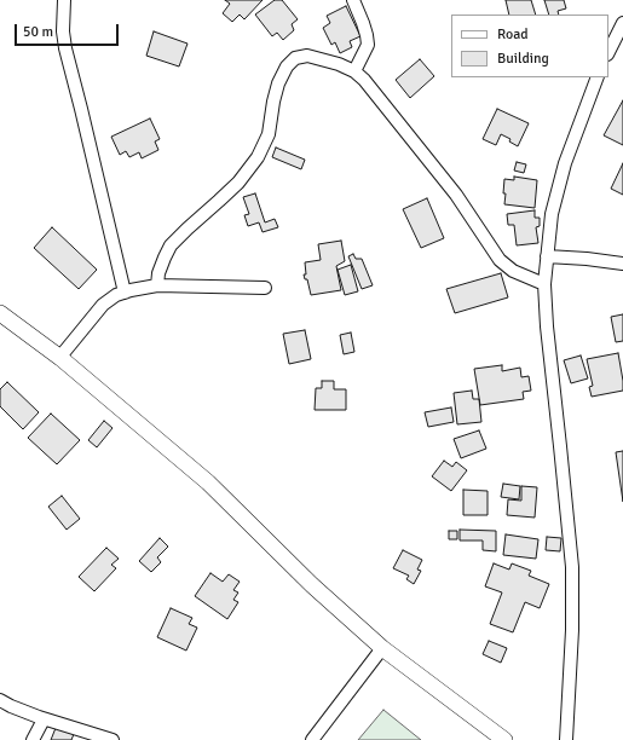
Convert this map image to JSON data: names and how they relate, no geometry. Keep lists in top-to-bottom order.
{
  "legend": ["Road", "Building"],
  "scale_bar": "50 m"
}
